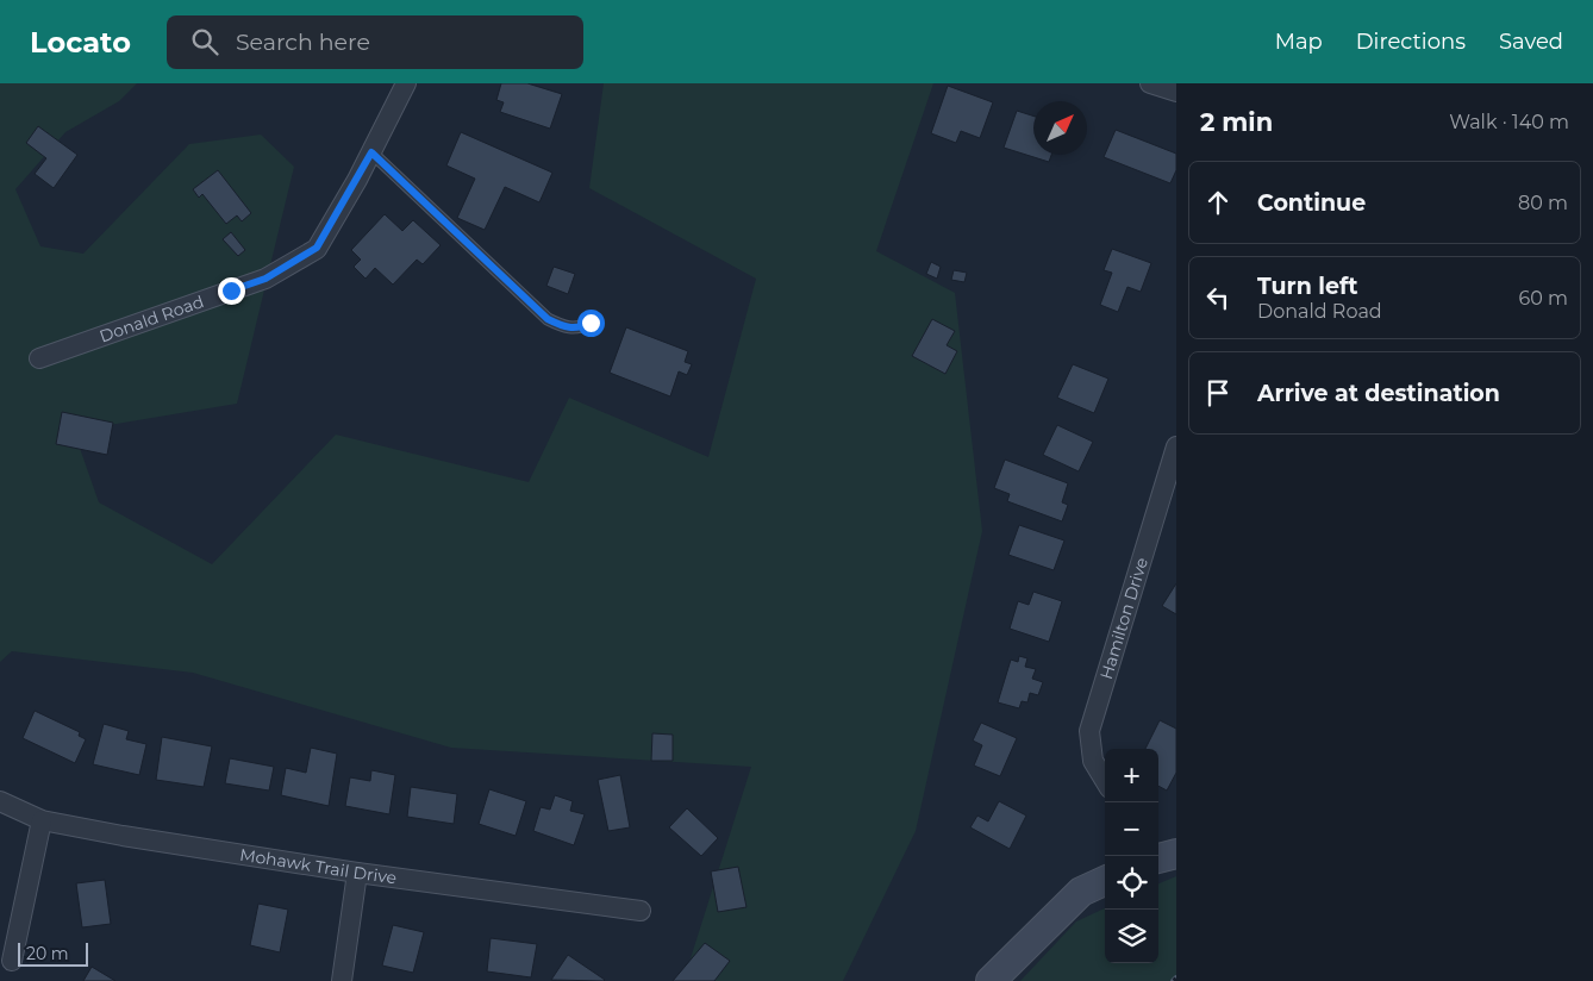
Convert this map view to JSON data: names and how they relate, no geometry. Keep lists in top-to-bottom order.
{
  "streets": {
    "street": ["Donald Road", "Hamilton Drive", "Mohawk Trail Drive"]
  },
  "scale_bar": "20 m",
  "north": "top right",
  "page": {
    "header": "Locato",
    "search": "Search here",
    "nav": ["Map", "Directions", "Saved"],
    "heading": ["2 min", "Walk · 140 m"],
    "list": [
      ["Continue", "80 m"],
      ["Turn left", "Donald Road", "60 m"],
      "Arrive at destination"
    ],
    "map_buttons": ["+", "−"],
    "scale": "20 m"
  }
}
